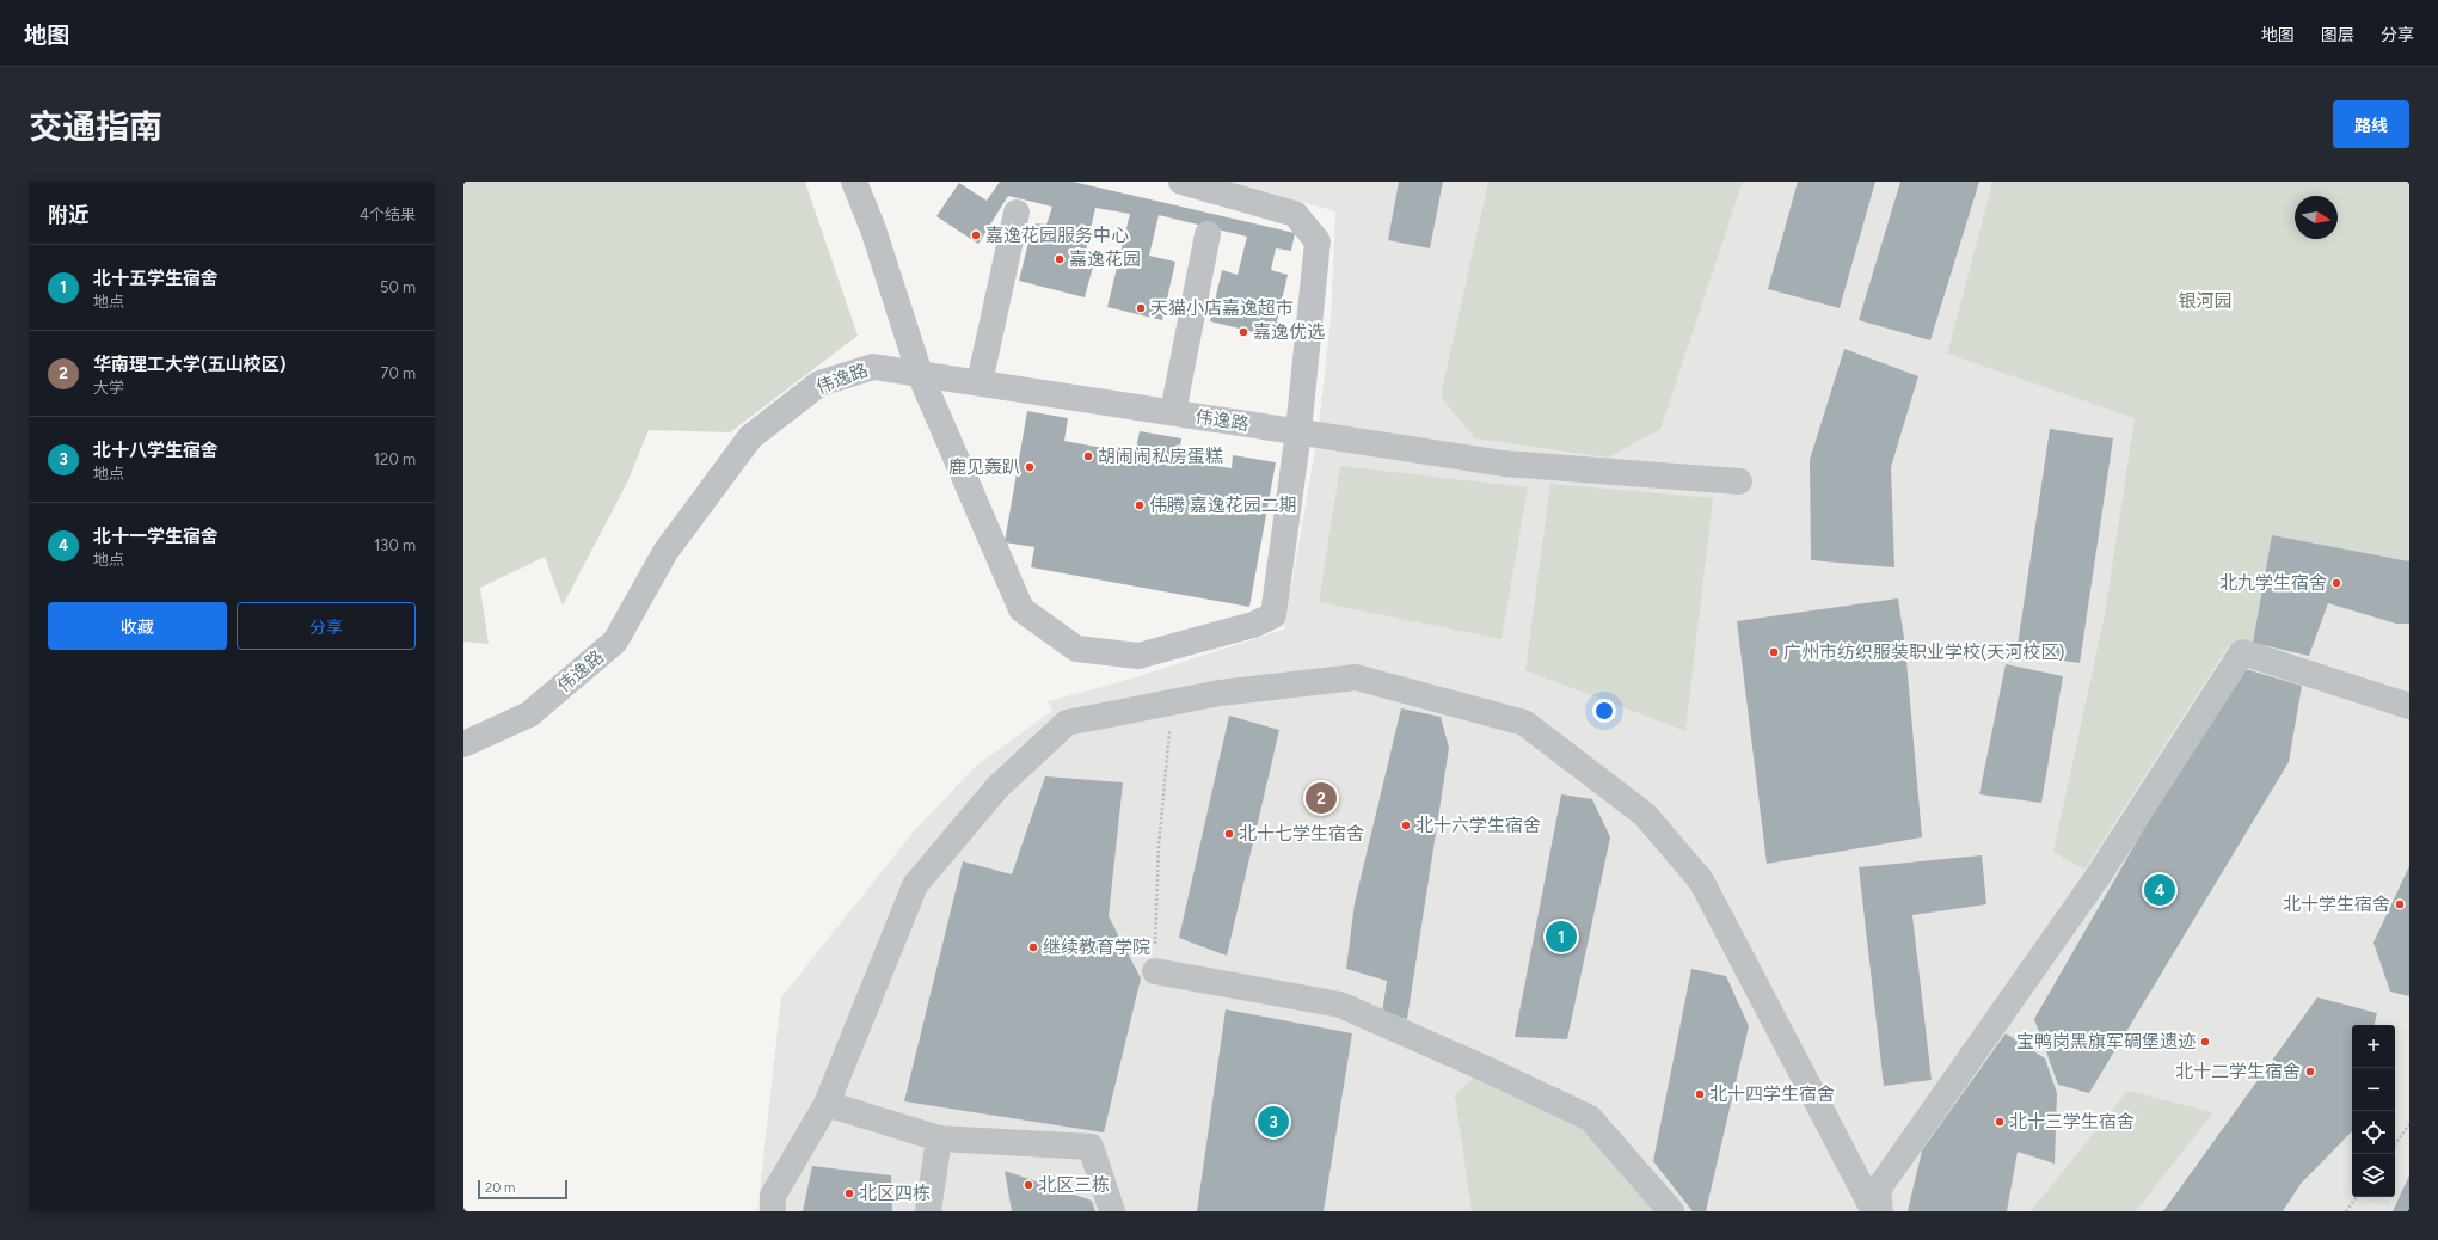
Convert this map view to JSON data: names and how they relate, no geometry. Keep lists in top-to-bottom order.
{
  "streets": {
    "street": ["伟逸路"]
  },
  "parks": ["银河园"],
  "places": [
    "嘉逸花园服务中心",
    "嘉逸花园",
    "天猫小店嘉逸超市",
    "嘉逸优选",
    "胡闹闹私房蛋糕",
    "鹿见轰趴",
    "伟腾 嘉逸花园二期",
    "北九学生宿舍",
    "广州市纺织服装职业学校(天河校区)",
    "北十六学生宿舍",
    "北十七学生宿舍",
    "北十学生宿舍",
    "继续教育学院",
    "宝鸭岗黑旗军碉堡遗迹",
    "北十二学生宿舍",
    "北十四学生宿舍",
    "北十三学生宿舍",
    "北区三栋",
    "北区四栋"
  ],
  "scale_bar": "20 m",
  "north": "right",
  "page": {
    "header": "地图",
    "nav": ["地图", "图层", "分享"],
    "title": "交通指南",
    "buttons": [
      "路线",
      ["收藏", "分享"]
    ],
    "heading": ["附近", "4个结果"],
    "list": [
      {
        "mark": "1",
        "name": "北十五学生宿舍",
        "note": "地点",
        "value": "50 m"
      },
      {
        "mark": "2",
        "name": "华南理工大学(五山校区)",
        "note": "大学",
        "value": "70 m"
      },
      {
        "mark": "3",
        "name": "北十八学生宿舍",
        "note": "地点",
        "value": "120 m"
      },
      {
        "mark": "4",
        "name": "北十一学生宿舍",
        "note": "地点",
        "value": "130 m"
      }
    ],
    "pins": [
      "2",
      "4",
      "1",
      "3"
    ],
    "map_buttons": ["+", "−"],
    "scale": "20 m"
  }
}
